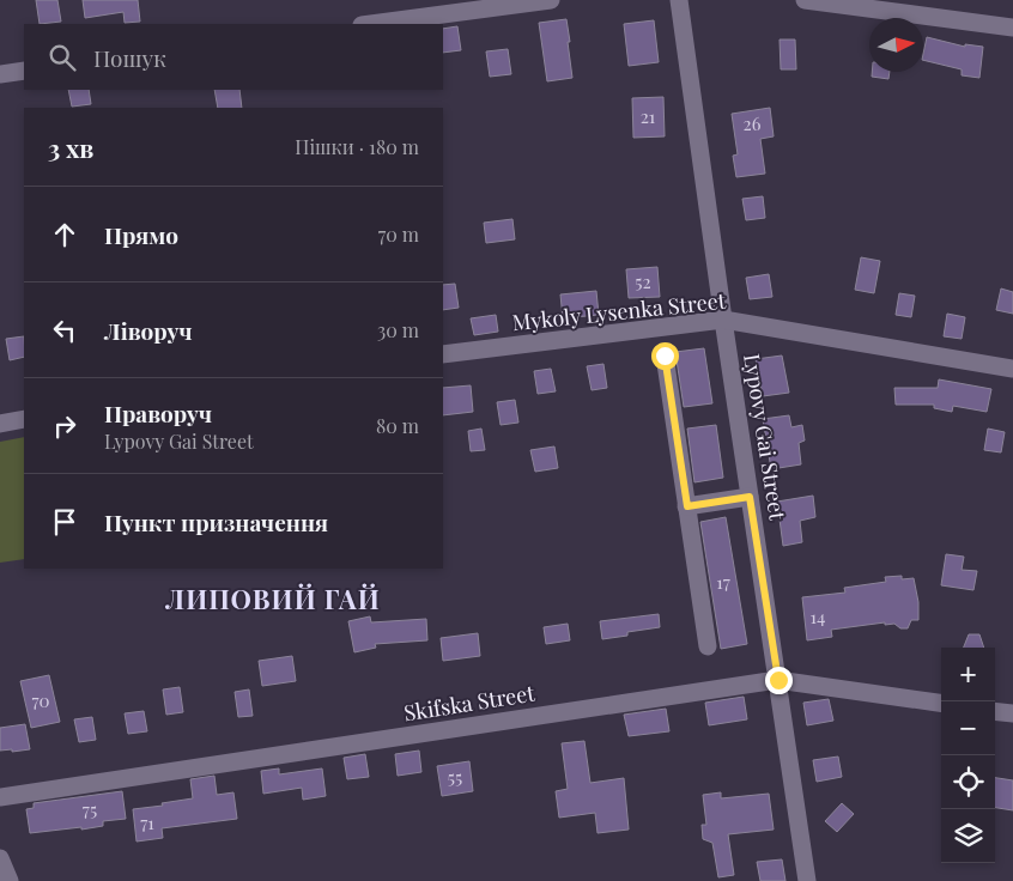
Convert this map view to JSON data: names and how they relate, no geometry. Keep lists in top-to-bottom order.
{
  "streets": {
    "street": ["Mykoly Lysenka Street", "Lypovy Gai Street", "Skifska Street"]
  },
  "crossings": [
    ["Mykoly Lysenka Street", "Lypovy Gai Street"],
    ["Lypovy Gai Street", "Skifska Street"]
  ],
  "districts": ["ЛИПОВИЙ ГАЙ"],
  "house_numbers": [
    "21",
    "26",
    "52",
    "17",
    "14",
    "70",
    "55",
    "75",
    "71"
  ],
  "north": "right",
  "page": {
    "search": "Пошук",
    "heading": ["3 хв", "Пішки · 180 m"],
    "list": [
      ["Прямо", "70 m"],
      ["Ліворуч", "30 m"],
      ["Праворуч", "Lypovy Gai Street", "80 m"],
      "Пункт призначення"
    ],
    "map_buttons": ["+", "−"]
  }
}
